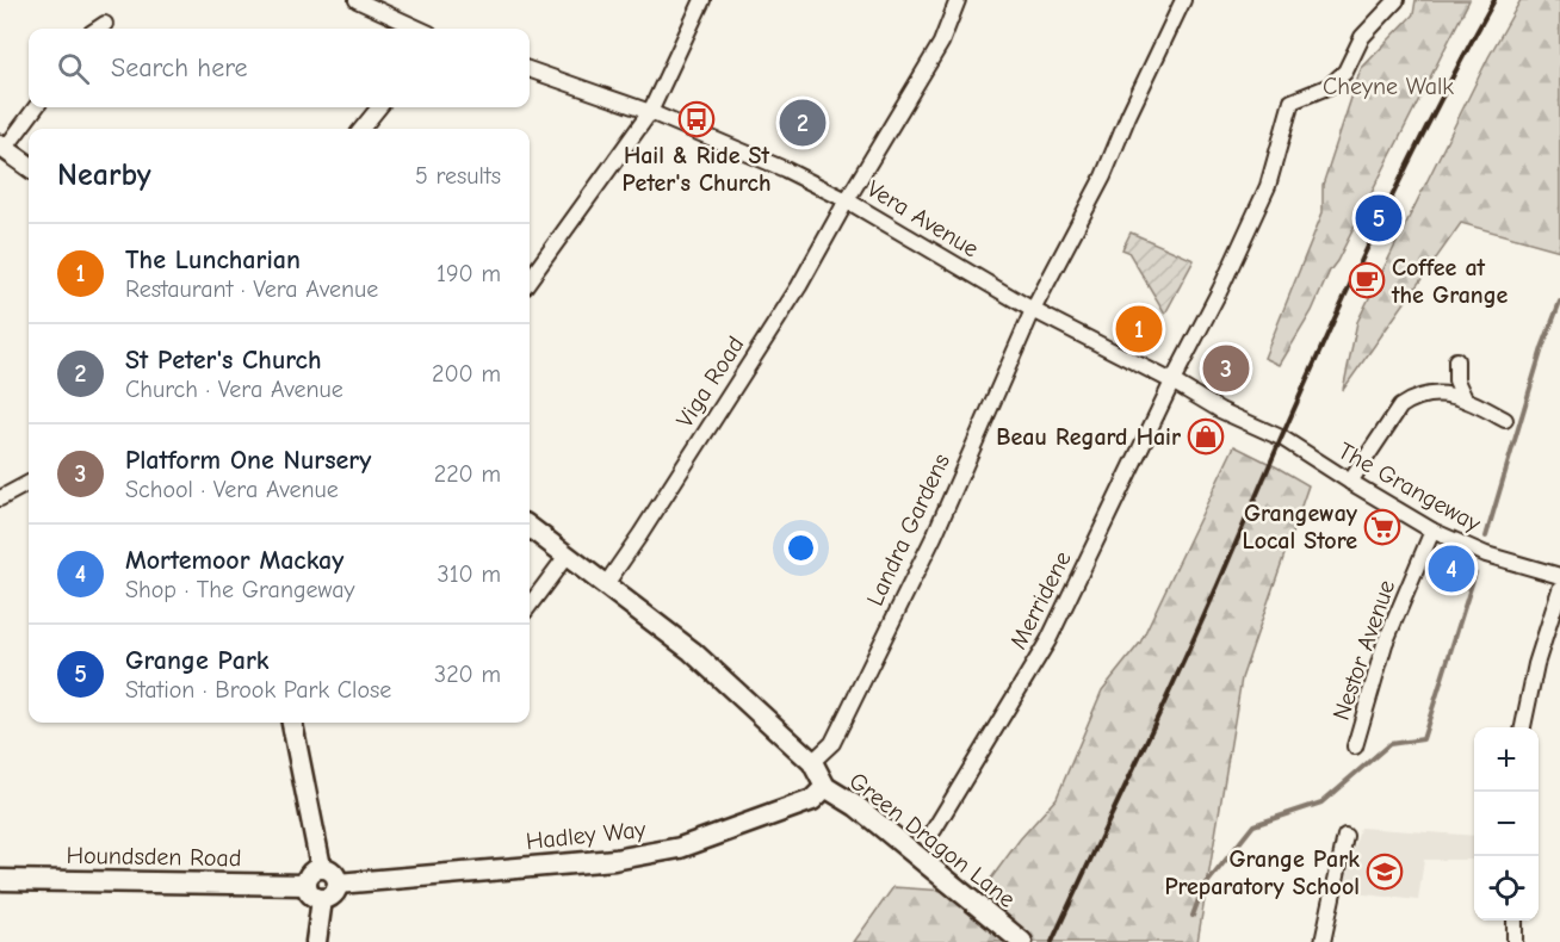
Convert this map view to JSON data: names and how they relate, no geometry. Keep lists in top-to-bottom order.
{
  "streets": {
    "street": [
      "Vera Avenue",
      "Viga Road",
      "The Grangeway",
      "Landra Gardens",
      "Merridene",
      "Nestor Avenue",
      "Hadley Way",
      "Green Dragon Lane",
      "Houndsden Road"
    ]
  },
  "crossings": [
    ["Vera Avenue", "Viga Road"],
    ["Vera Avenue", "The Grangeway"],
    ["Vera Avenue", "Landra Gardens"],
    ["Vera Avenue", "Merridene"],
    ["Viga Road", "Green Dragon Lane"],
    ["The Grangeway", "Nestor Avenue"],
    ["Landra Gardens", "Green Dragon Lane"],
    ["Hadley Way", "Green Dragon Lane"],
    ["Hadley Way", "Houndsden Road"]
  ],
  "parks": ["Cheyne Walk"],
  "places": {
    "bus stop": ["Hail & Ride St Peter's Church"],
    "cafe": ["Coffee at the Grange"],
    "shop": ["Beau Regard Hair"],
    "supermarket": ["Grangeway Local Store"],
    "school or university": ["Grange Park Preparatory School"]
  },
  "page": {
    "search": "Search here",
    "pins": [
      "2",
      "5",
      "1",
      "3",
      "4"
    ],
    "heading": ["Nearby", "5 results"],
    "list": [
      {
        "mark": "1",
        "name": "The Luncharian",
        "note": "Restaurant · Vera Avenue",
        "value": "190 m"
      },
      {
        "mark": "2",
        "name": "St Peter's Church",
        "note": "Church · Vera Avenue",
        "value": "200 m"
      },
      {
        "mark": "3",
        "name": "Platform One Nursery",
        "note": "School · Vera Avenue",
        "value": "220 m"
      },
      {
        "mark": "4",
        "name": "Mortemoor Mackay",
        "note": "Shop · The Grangeway",
        "value": "310 m"
      },
      {
        "mark": "5",
        "name": "Grange Park",
        "note": "Station · Brook Park Close",
        "value": "320 m"
      }
    ],
    "map_buttons": ["+", "−"]
  }
}
